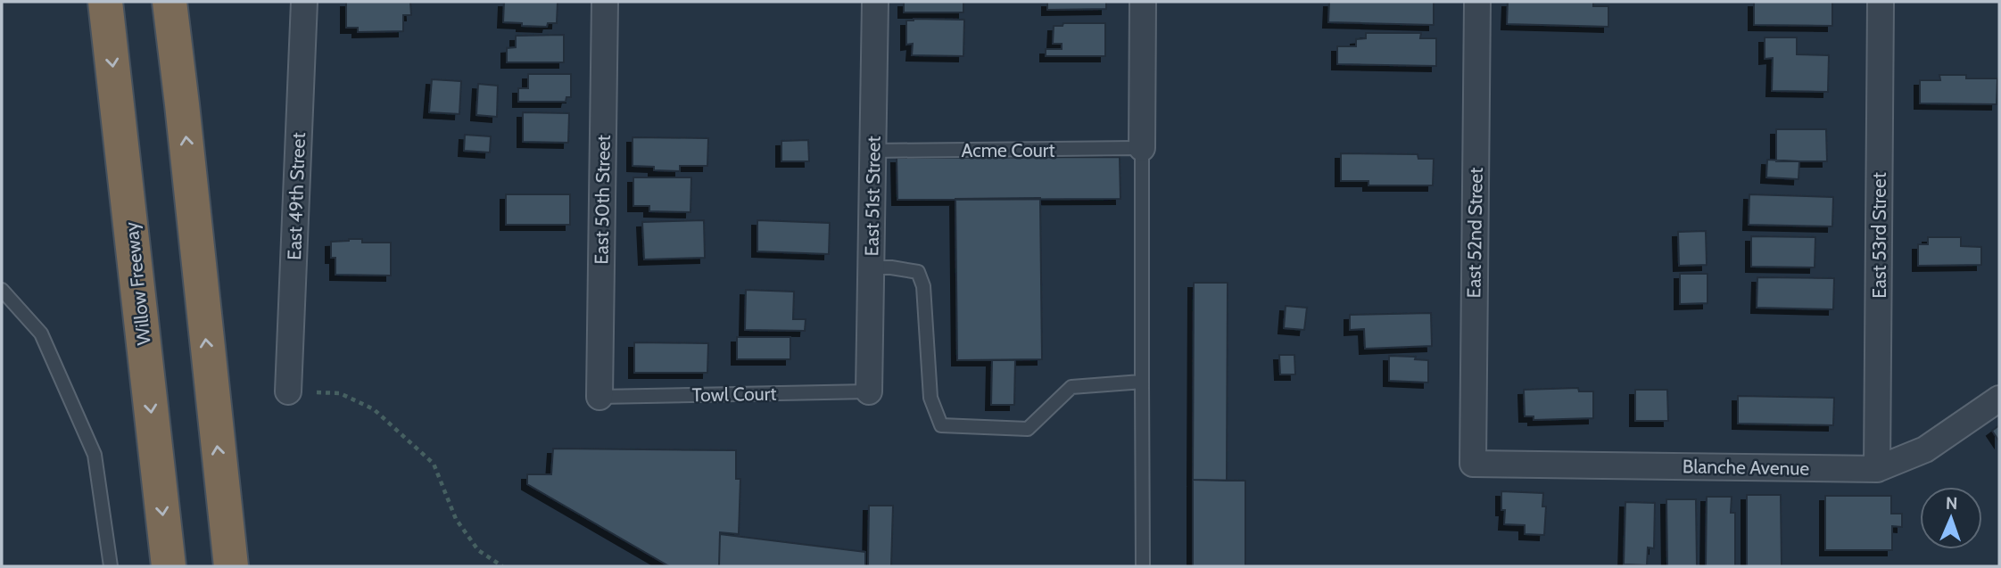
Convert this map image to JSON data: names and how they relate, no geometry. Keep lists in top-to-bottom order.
{
  "streets": {
    "highway": ["Willow Freeway"],
    "street": [
      "East 49th Street",
      "East 51st Street",
      "East 50th Street",
      "East 52nd Street",
      "East 53rd Street",
      "Blanche Avenue"
    ],
    "lane": ["Acme Court", "Towl Court"]
  },
  "crossings": [
    ["Acme Court", "East 51st Street"],
    ["East 51st Street", "Towl Court"],
    ["East 50th Street", "Towl Court"],
    ["East 52nd Street", "Blanche Avenue"],
    ["East 53rd Street", "Blanche Avenue"]
  ],
  "north": "top"
}
